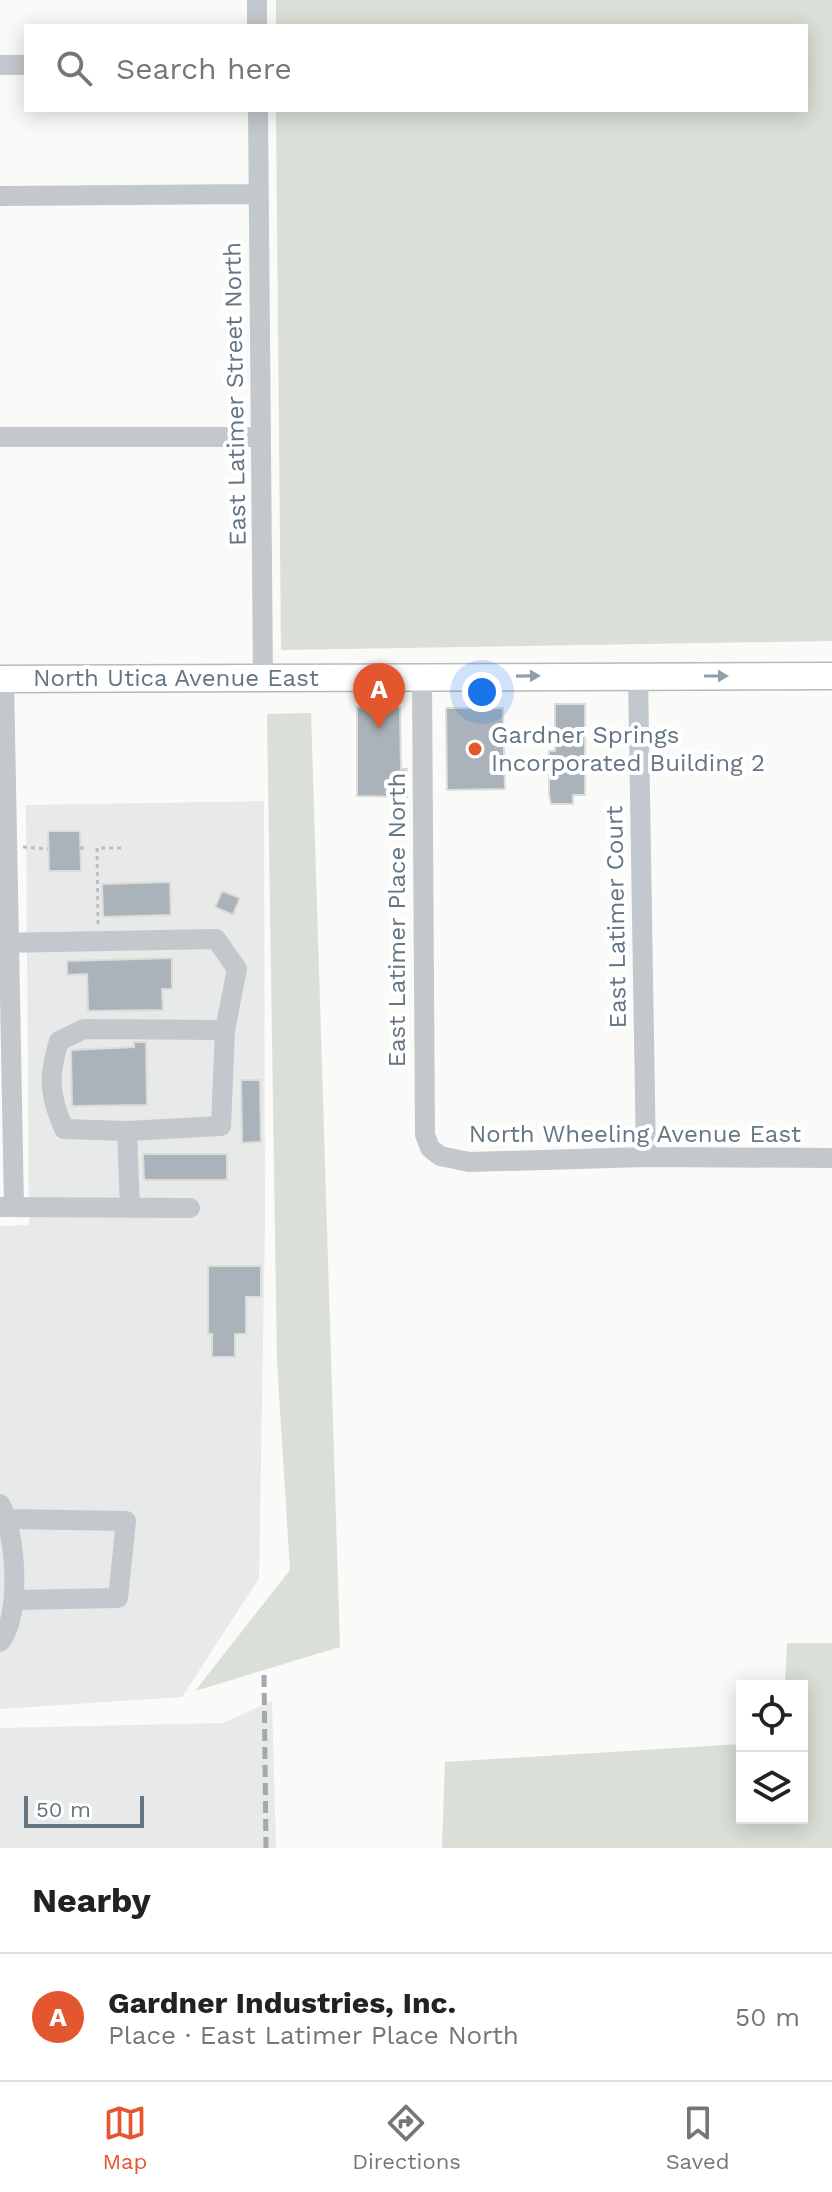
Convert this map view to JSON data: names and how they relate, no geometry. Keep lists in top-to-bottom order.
{
  "streets": {
    "main road": ["North Utica Avenue East"],
    "street": [
      "East Latimer Street North",
      "East Latimer Court",
      "East Latimer Place North",
      "North Wheeling Avenue East"
    ]
  },
  "crossings": [
    ["East Latimer Street North", "North Utica Avenue East"],
    ["North Utica Avenue East", "East Latimer Court"],
    ["North Utica Avenue East", "East Latimer Place North"],
    ["East Latimer Court", "North Wheeling Avenue East"],
    ["East Latimer Place North", "North Wheeling Avenue East"]
  ],
  "one_way": ["North Utica Avenue East"],
  "places": ["Gardner Springs Incorporated Building 2"],
  "scale_bar": "50 m",
  "page": {
    "search": "Search here",
    "pins": "A",
    "scale": "50 m",
    "heading": "Nearby",
    "list": [
      {
        "mark": "A",
        "name": "Gardner Industries, Inc.",
        "note": "Place · East Latimer Place North",
        "value": "50 m"
      }
    ],
    "nav": ["Map", "Directions", "Saved"]
  }
}
